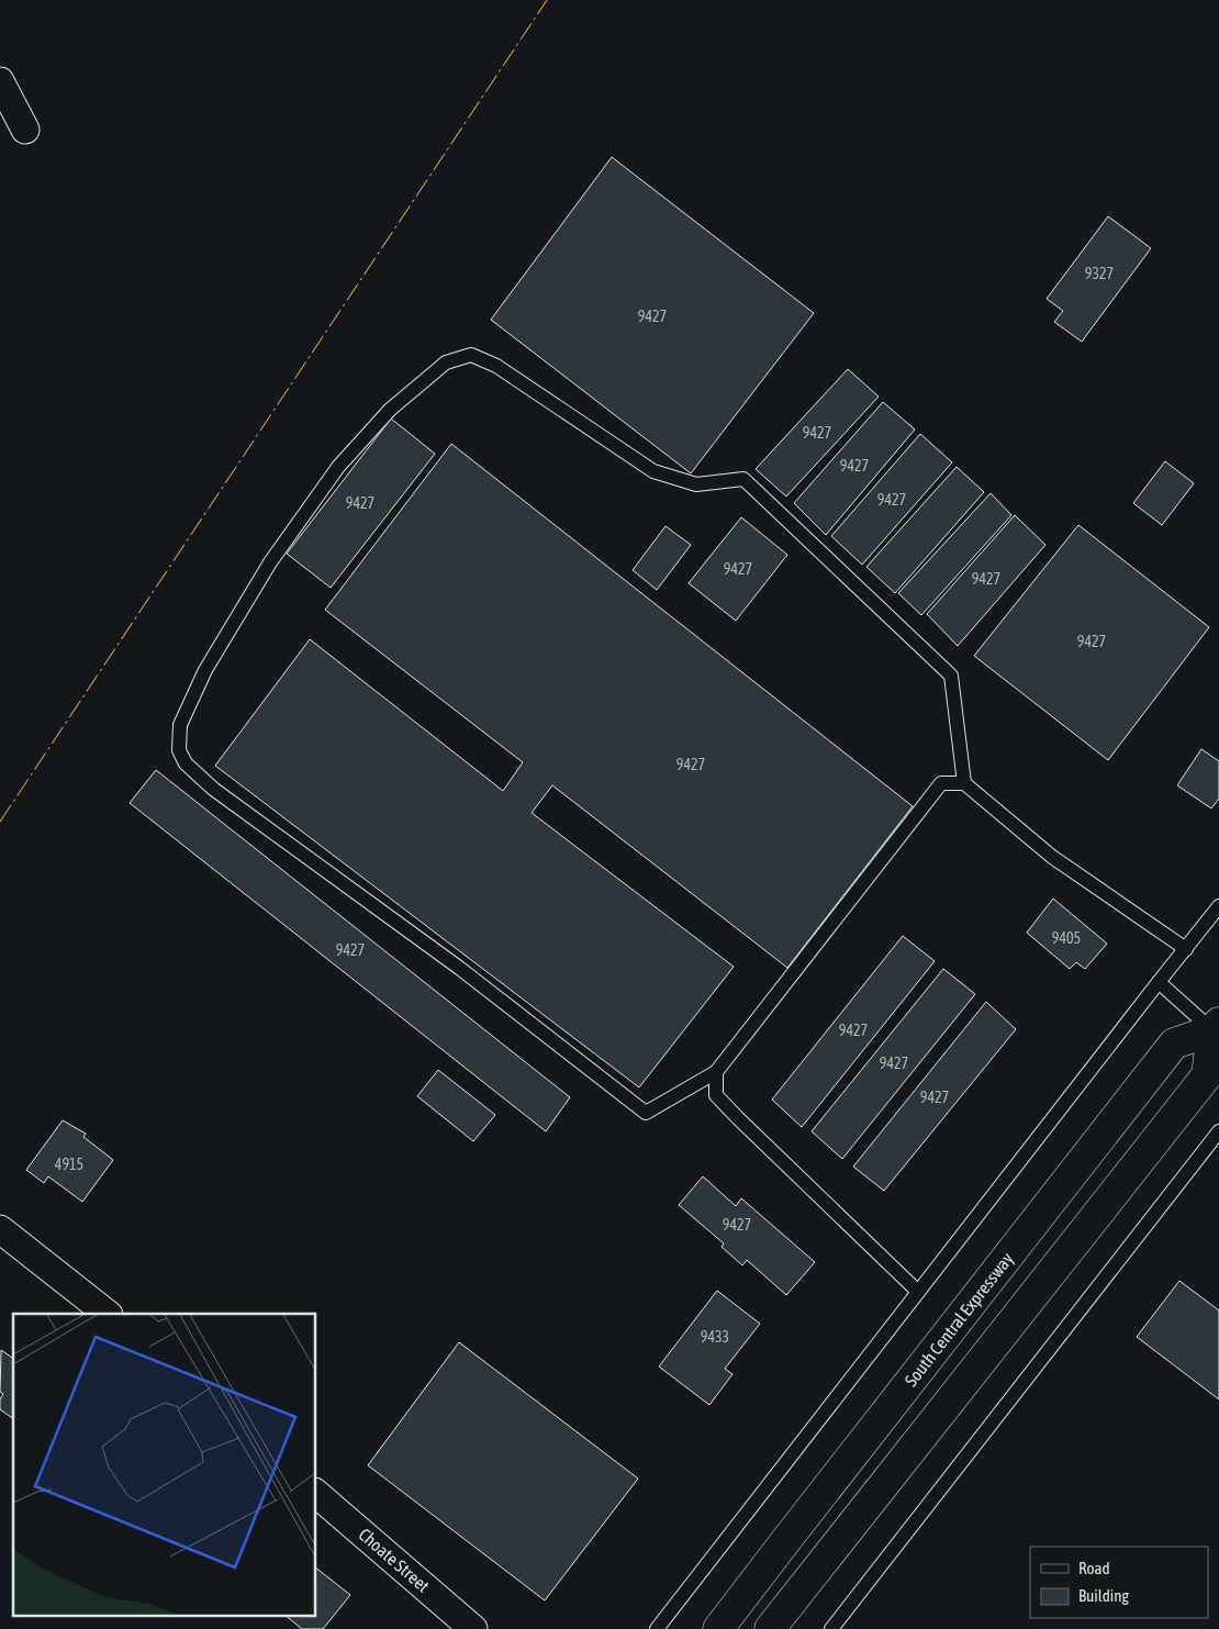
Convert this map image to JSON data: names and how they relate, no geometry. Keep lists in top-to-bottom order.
{
  "streets": {
    "main road": ["South Central Expressway"],
    "street": ["Choate Street"]
  },
  "house_numbers": [
    "9327",
    "9427",
    "9427",
    "9427",
    "9427",
    "9427",
    "9427",
    "9427",
    "9427",
    "9427",
    "9405",
    "9427",
    "9427",
    "9427",
    "9427",
    "4915",
    "9427",
    "9433"
  ],
  "legend": ["Road", "Building"]
}
